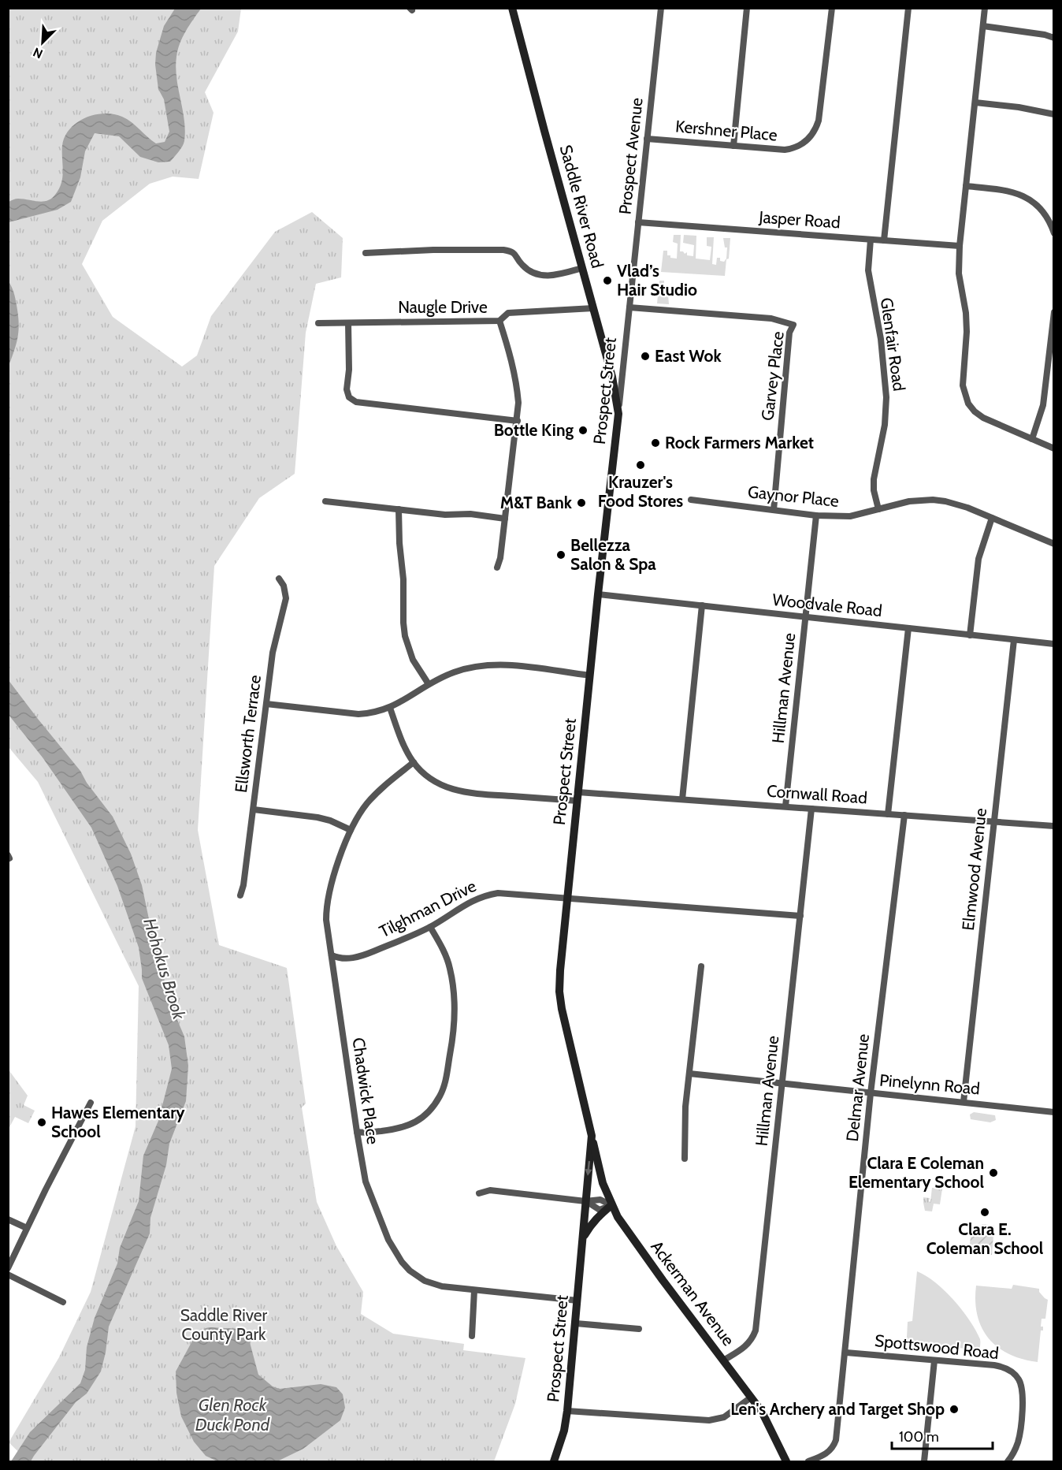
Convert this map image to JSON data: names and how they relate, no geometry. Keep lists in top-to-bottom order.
{
  "streets": {
    "main road": ["Saddle River Road", "Prospect Street", "Ackerman Avenue"],
    "street": [
      "Kershner Place",
      "Prospect Avenue",
      "Jasper Road",
      "Naugle Drive",
      "Glenfair Road",
      "Garvey Place",
      "Gaynor Place",
      "Woodvale Road",
      "Hillman Avenue",
      "Ellsworth Terrace",
      "Cornwall Road",
      "Elmwood Avenue",
      "Tilghman Drive",
      "Pinelynn Road",
      "Delmar Avenue",
      "Chadwick Place",
      "Spottswood Road"
    ]
  },
  "crossings": [
    ["Kershner Place", "Prospect Avenue"],
    ["Prospect Avenue", "Jasper Road"],
    ["Prospect Avenue", "Garvey Place"],
    ["Prospect Avenue", "Prospect Street"],
    ["Saddle River Road", "Naugle Drive"],
    ["Saddle River Road", "Prospect Street"],
    ["Jasper Road", "Glenfair Road"],
    ["Glenfair Road", "Gaynor Place"],
    ["Garvey Place", "Prospect Street"],
    ["Garvey Place", "Gaynor Place"],
    ["Prospect Street", "Woodvale Road"],
    ["Prospect Street", "Cornwall Road"],
    ["Prospect Street", "Tilghman Drive"],
    ["Prospect Street", "Chadwick Place"],
    ["Prospect Street", "Ackerman Avenue"],
    ["Gaynor Place", "Hillman Avenue"],
    ["Woodvale Road", "Hillman Avenue"],
    ["Woodvale Road", "Elmwood Avenue"],
    ["Hillman Avenue", "Cornwall Road"],
    ["Hillman Avenue", "Tilghman Drive"],
    ["Hillman Avenue", "Pinelynn Road"],
    ["Hillman Avenue", "Ackerman Avenue"],
    ["Cornwall Road", "Elmwood Avenue"],
    ["Cornwall Road", "Delmar Avenue"],
    ["Cornwall Road", "Chadwick Place"],
    ["Elmwood Avenue", "Pinelynn Road"],
    ["Tilghman Drive", "Chadwick Place"],
    ["Pinelynn Road", "Delmar Avenue"],
    ["Delmar Avenue", "Spottswood Road"]
  ],
  "water": ["Hohokus Brook", "Glen Rock Duck Pond"],
  "parks": ["Saddle River County Park"],
  "places": [
    "Vlad’s Hair Studio",
    "East Wok",
    "Bottle King",
    "Rock Farmers Market",
    "Krauzer's Food Stores",
    "M&T Bank",
    "Bellezza Salon & Spa",
    "Hawes Elementary School",
    "Clara E Coleman Elementary School",
    "Clara E. Coleman School",
    "Len's Archery and Target Shop"
  ],
  "scale_bar": "100 m",
  "north": "bottom left"
}
